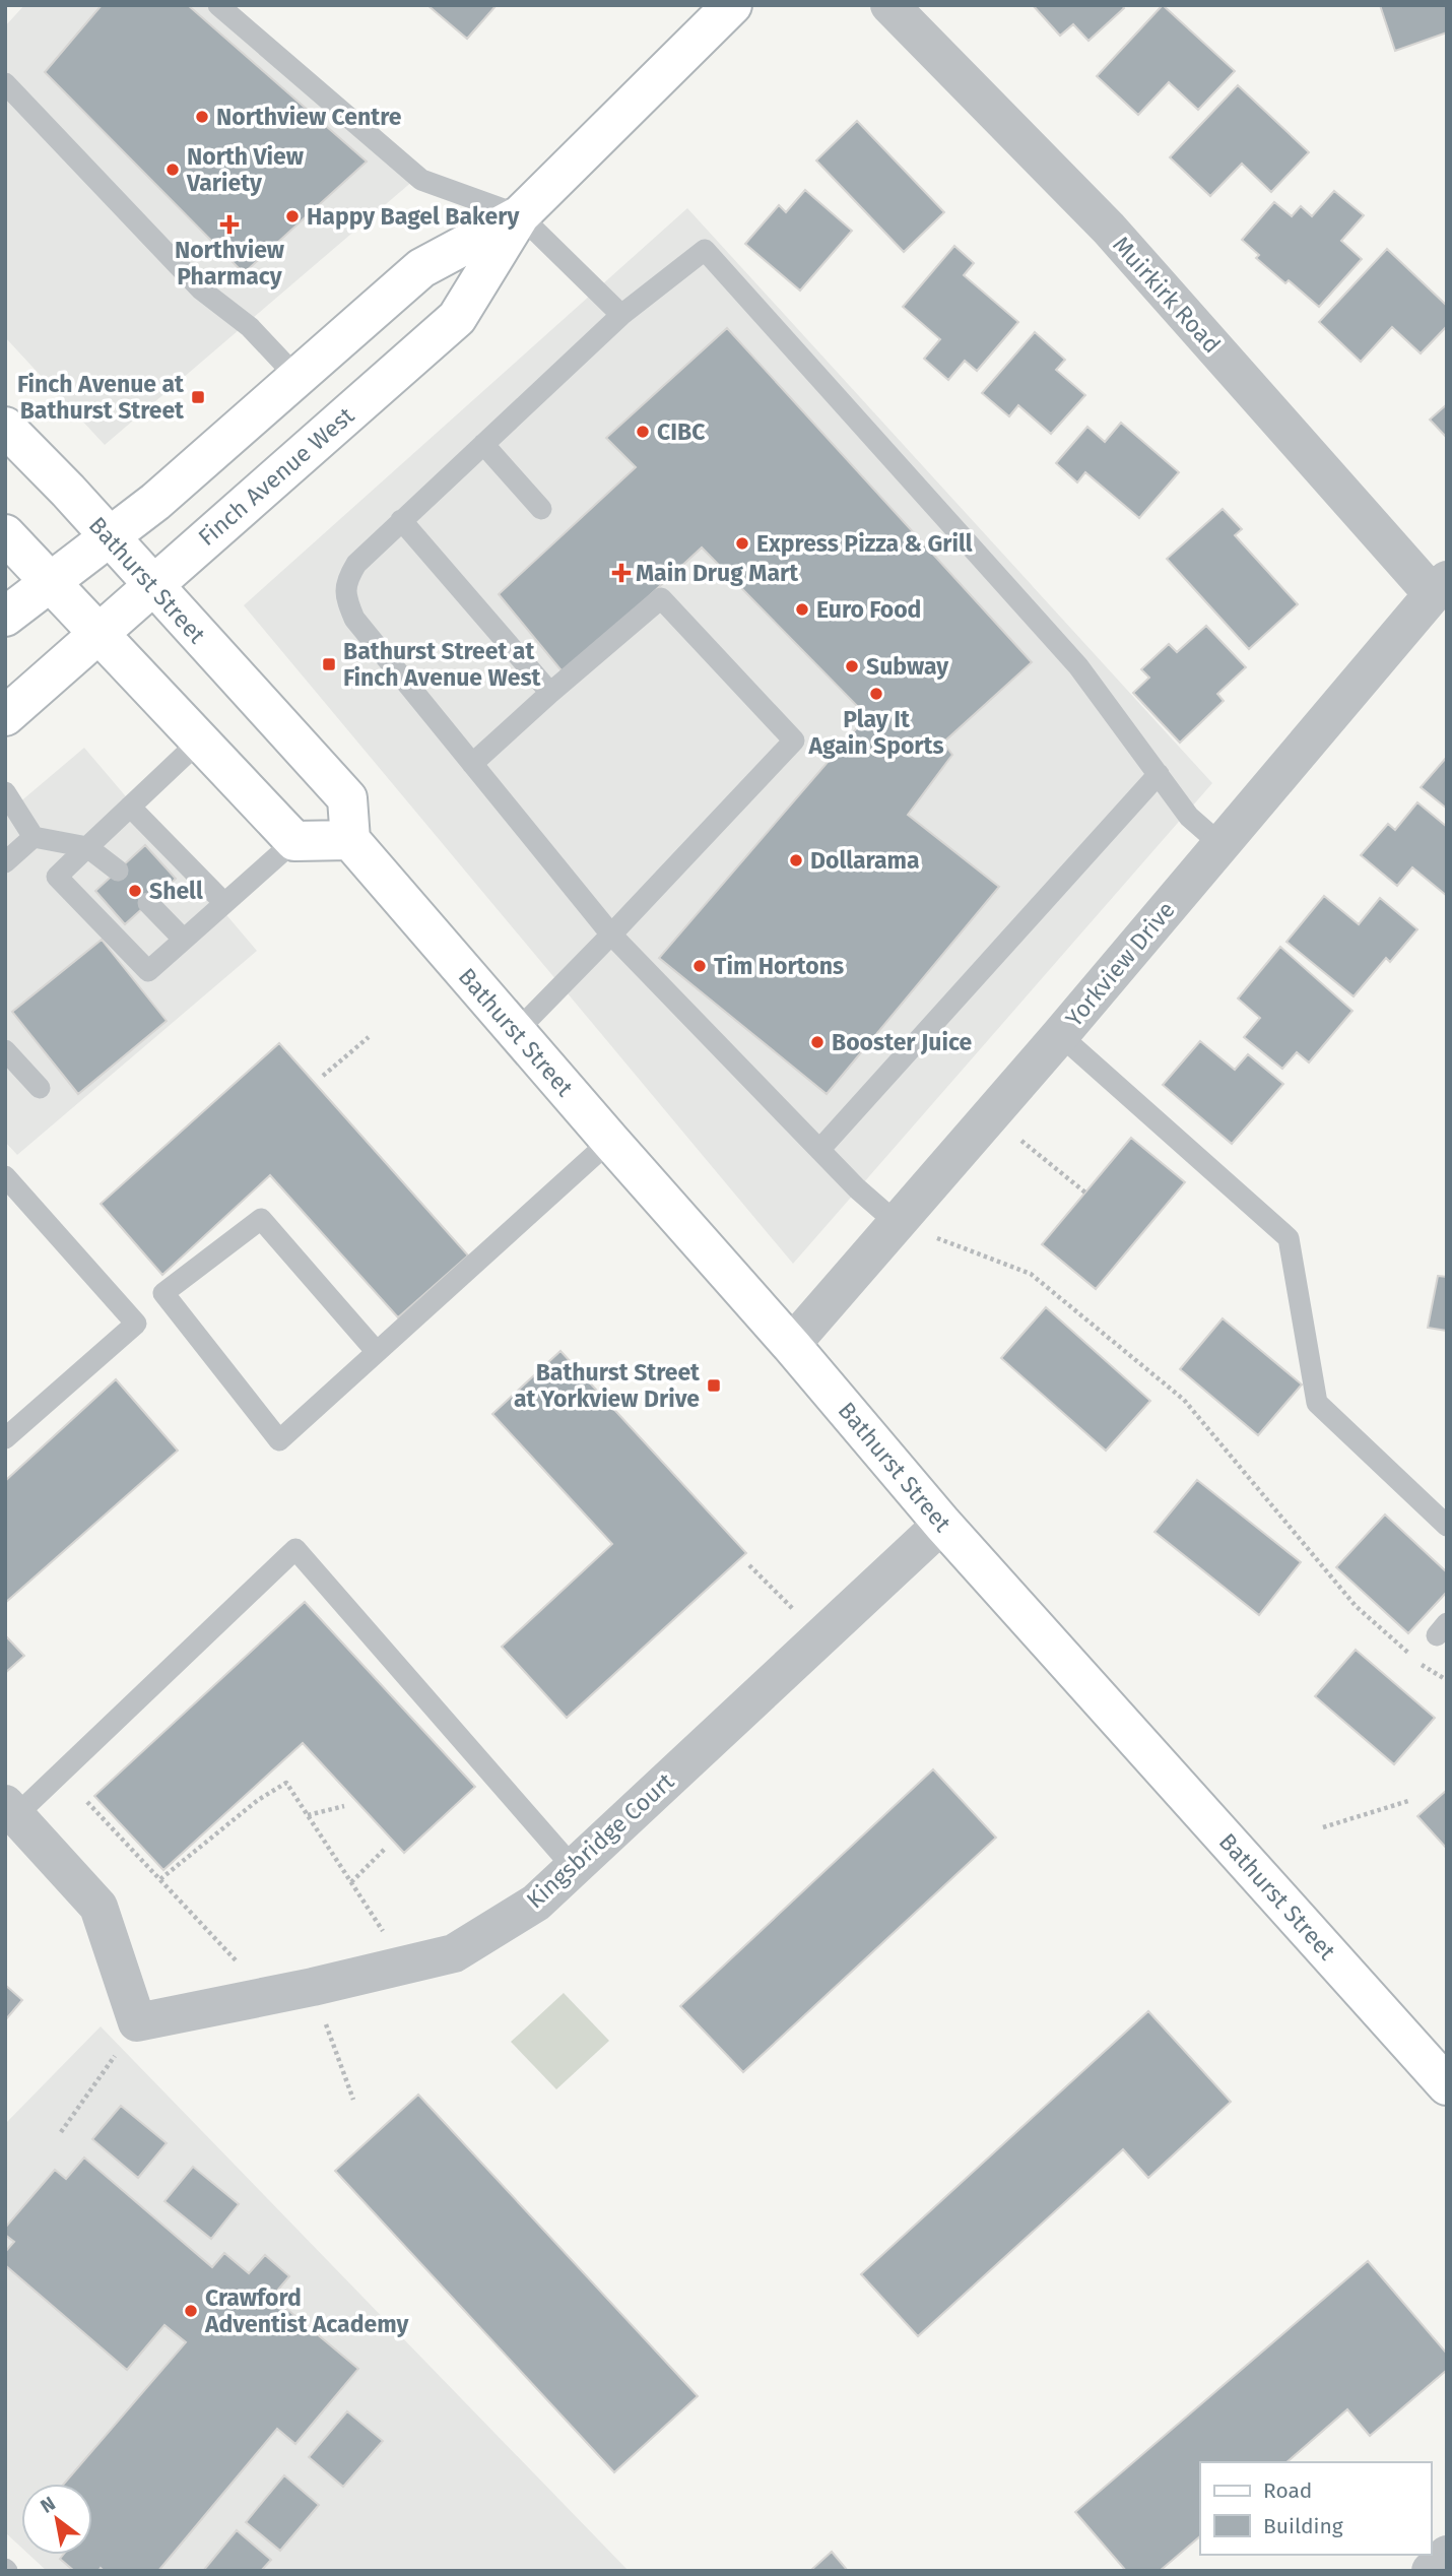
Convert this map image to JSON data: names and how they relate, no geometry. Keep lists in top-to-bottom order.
{
  "streets": {
    "main road": ["Finch Avenue West", "Bathurst Street"],
    "street": ["Muirkirk Road", "Yorkview Drive", "Kingsbridge Court"]
  },
  "crossings": [
    ["Muirkirk Road", "Yorkview Drive"],
    ["Finch Avenue West", "Bathurst Street"],
    ["Bathurst Street", "Yorkview Drive"],
    ["Bathurst Street", "Kingsbridge Court"]
  ],
  "places": {
    "other": [
      "Northview Centre",
      "North View Variety",
      "Happy Bagel Bakery",
      "CIBC",
      "Express Pizza & Grill",
      "Euro Food",
      "Subway",
      "Play It Again Sports",
      "Dollarama",
      "Shell",
      "Tim Hortons",
      "Booster Juice",
      "Crawford Adventist Academy"
    ],
    "health": ["Northview Pharmacy", "Main Drug Mart"],
    "transit": ["Finch Avenue at Bathurst Street", "Bathurst Street at Finch Avenue West", "Bathurst Street at Yorkview Drive"]
  },
  "legend": ["Road", "Building"],
  "north": "top left"
}
